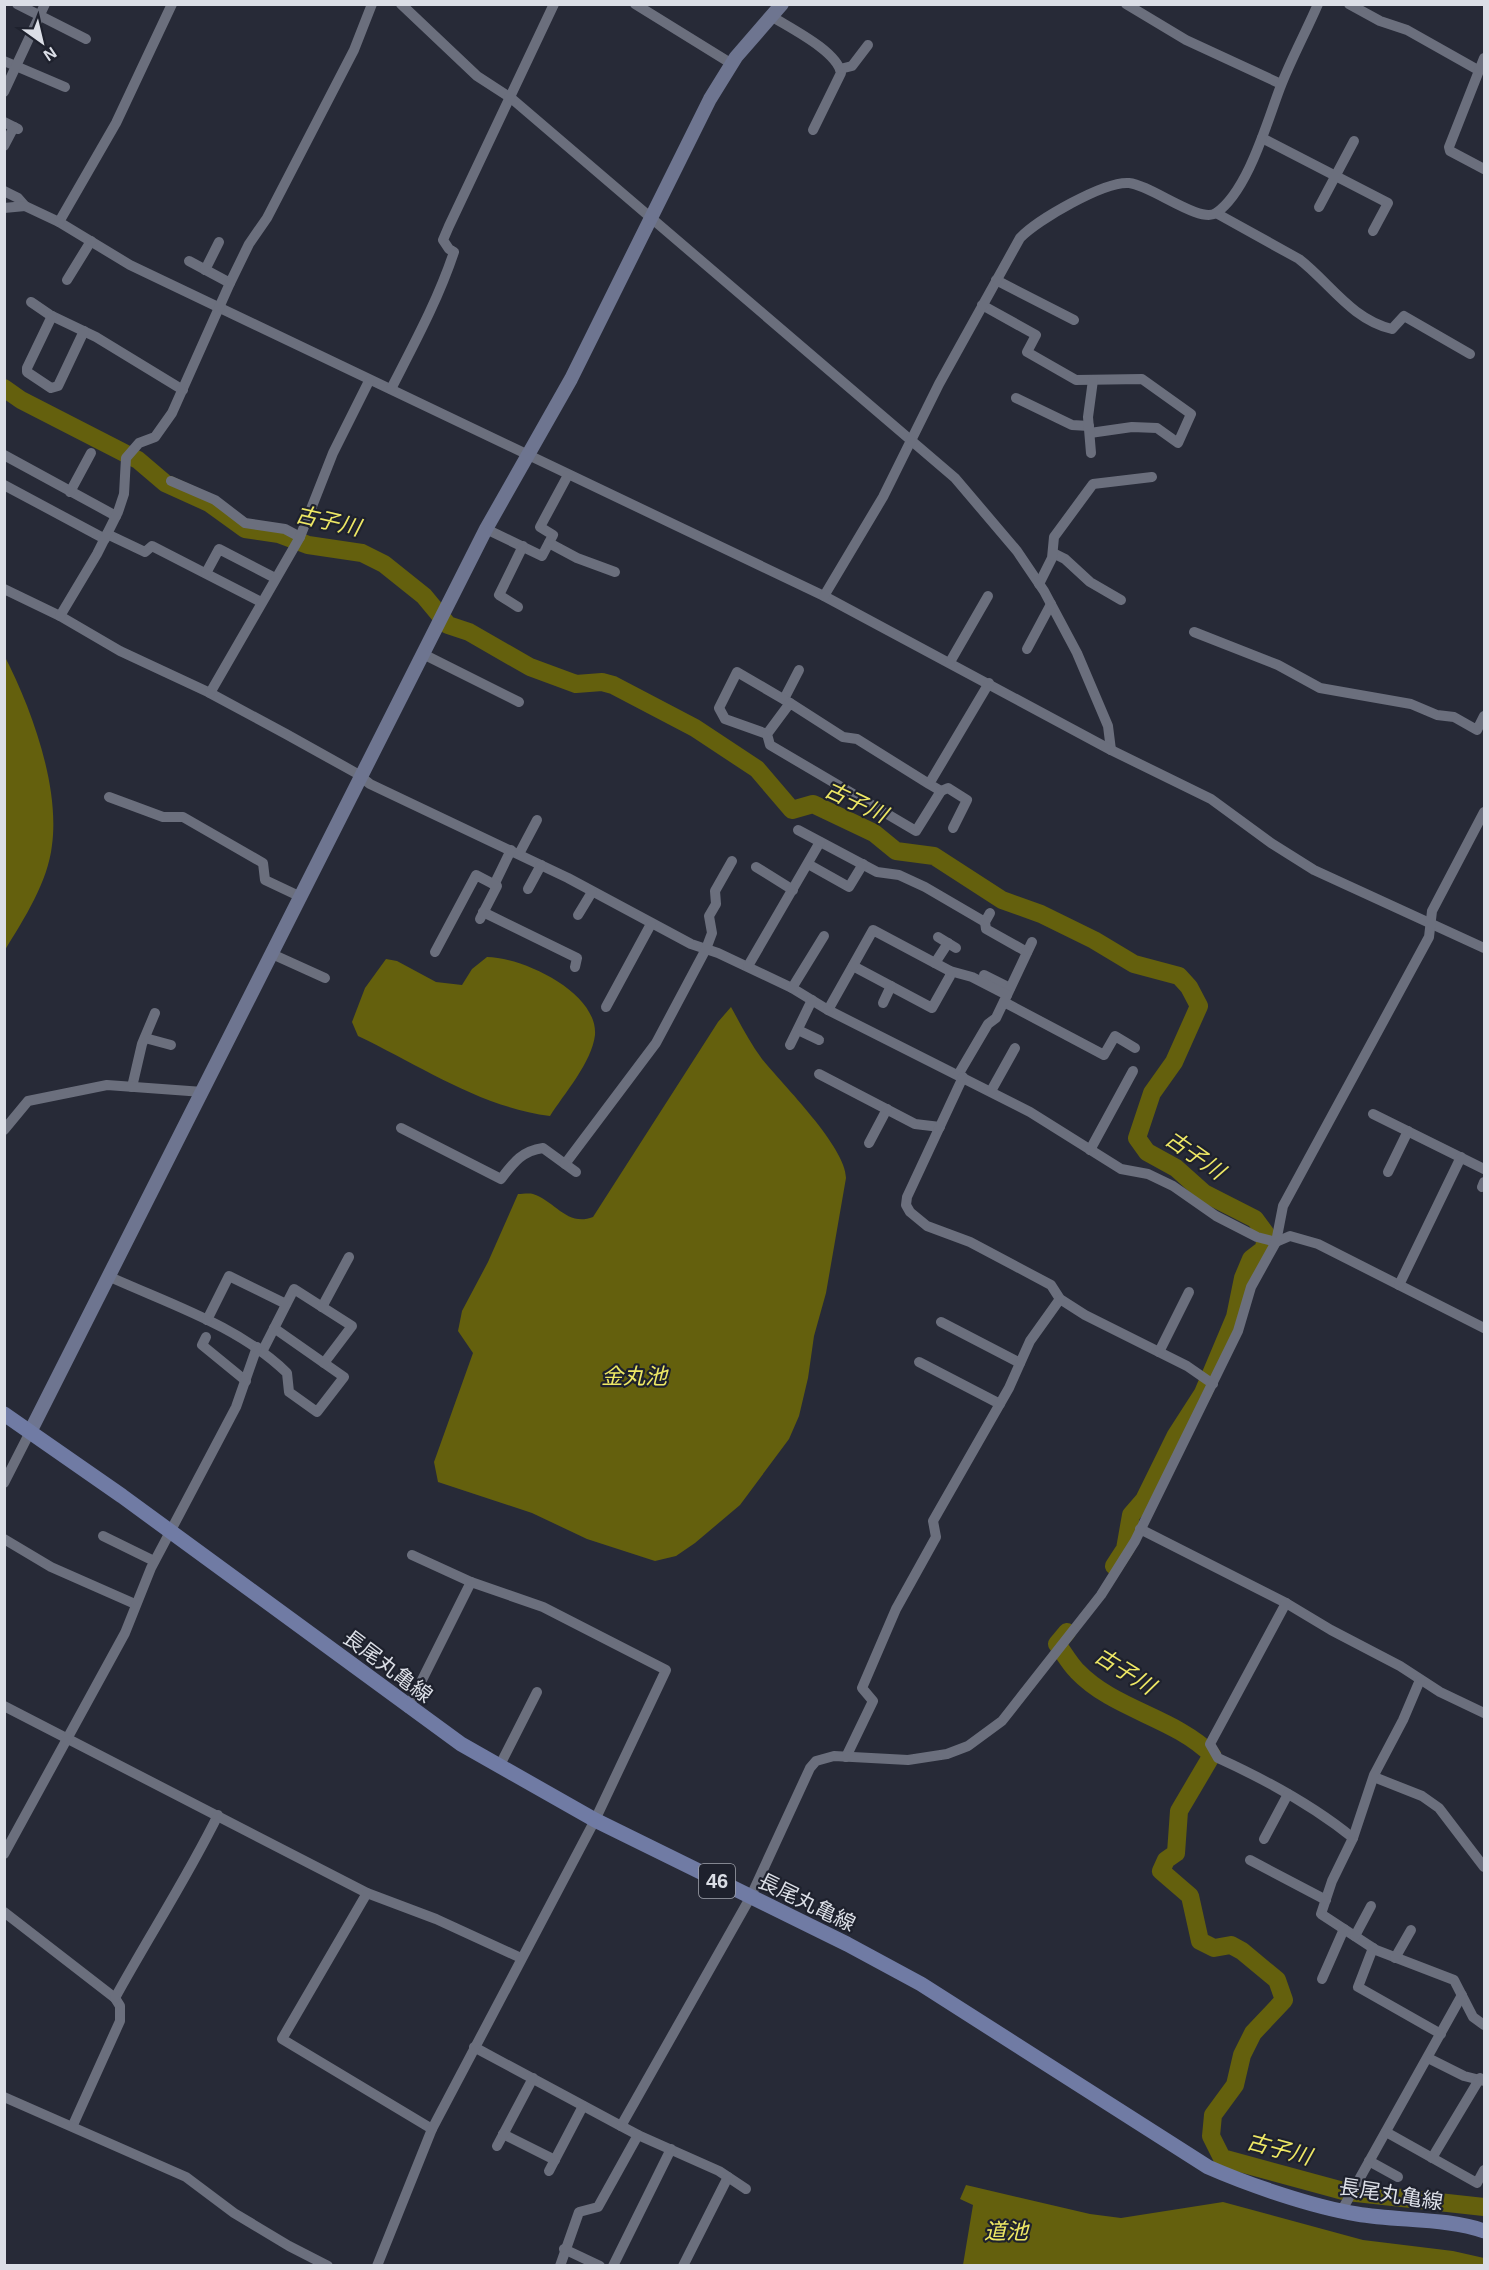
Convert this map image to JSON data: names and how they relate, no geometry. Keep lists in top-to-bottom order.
{
  "streets": {
    "main road": ["長尾丸亀線", "46"]
  },
  "water": ["古子川", "金丸池", "道池"],
  "north": "bottom right"
}
